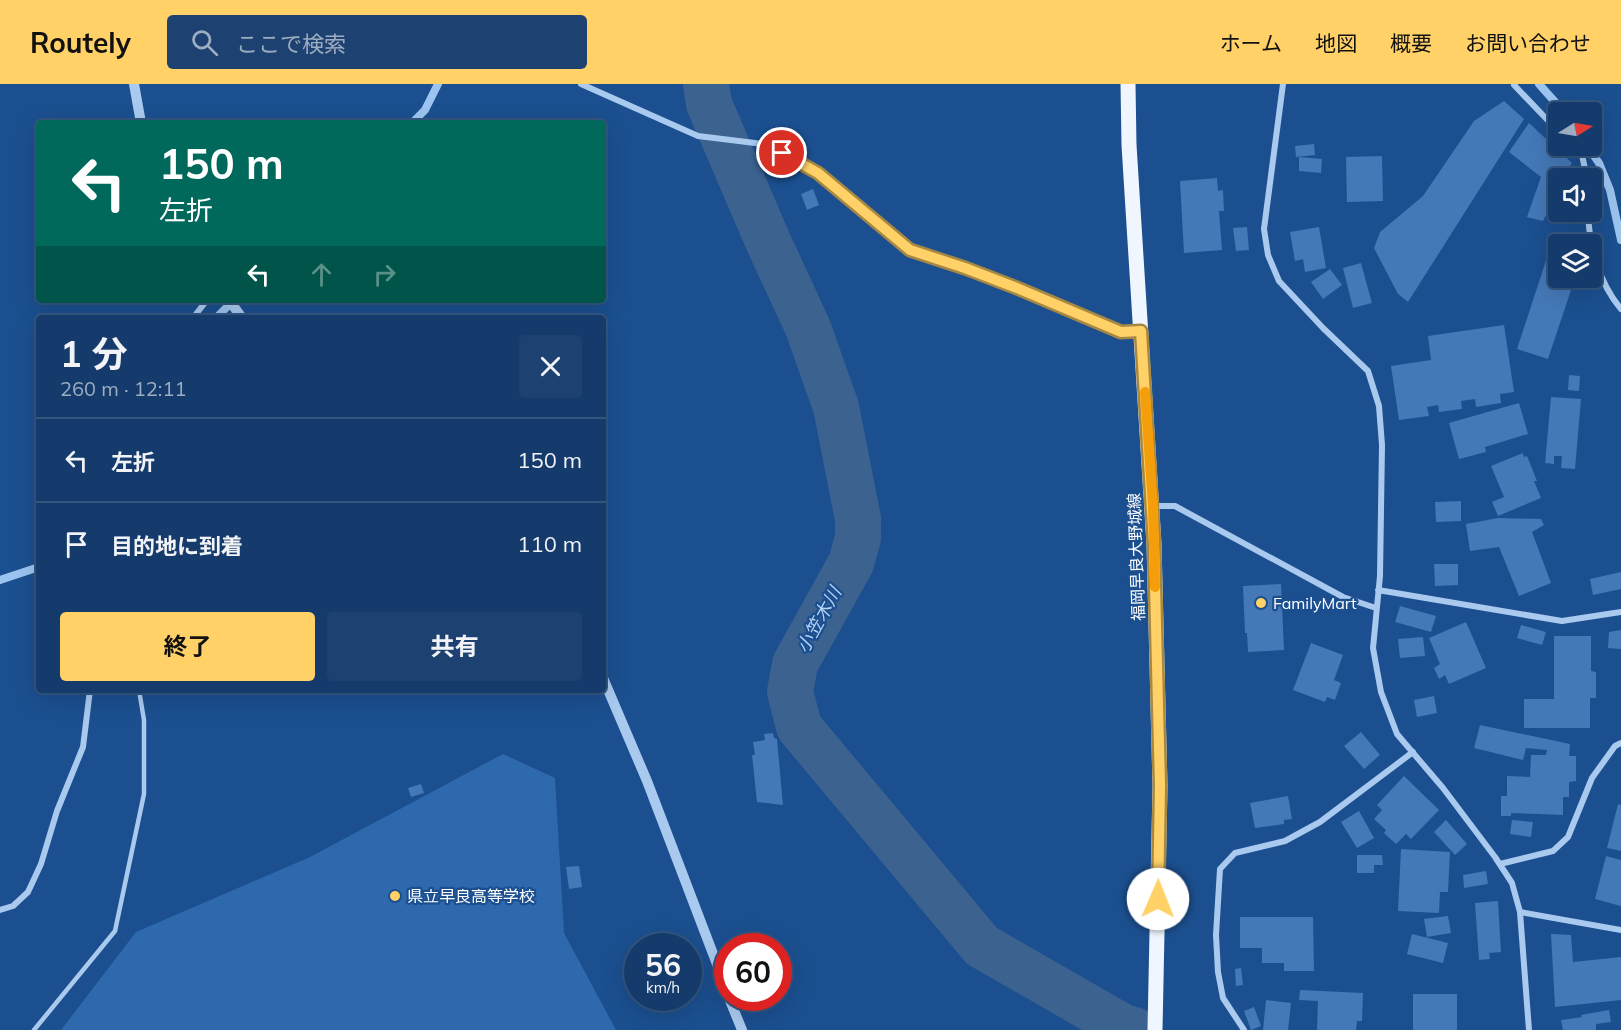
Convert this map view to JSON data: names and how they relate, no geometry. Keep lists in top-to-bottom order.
{
  "streets": {
    "main road": ["福岡早良大野城線"]
  },
  "water": ["小笠木川"],
  "places": ["FamilyMart", "県立早良高等学校"],
  "north": "right",
  "page": {
    "header": "Routely",
    "search": "ここで検索",
    "nav": [
      "ホーム",
      "地図",
      "概要",
      "お問い合わせ"
    ],
    "turn": ["150 m", "左折"],
    "heading": ["1 分", "260 m · 12:11"],
    "list": [
      {
        "name": "左折",
        "value": "150 m"
      },
      {
        "name": "目的地に到着",
        "value": "110 m"
      }
    ],
    "buttons": ["終了", "共有"],
    "speed": "56 km/h",
    "limit": "60"
  }
}
